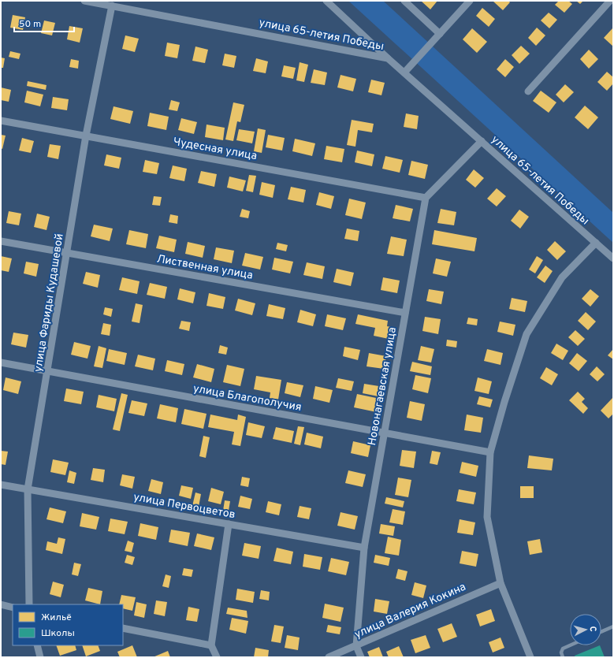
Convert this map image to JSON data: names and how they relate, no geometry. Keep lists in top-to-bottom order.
{
  "streets": {
    "street": [
      "улица 65-летия Победы",
      "Чудесная улица",
      "Лиственная улица",
      "улица Фариды Кудашевой",
      "Новонагаевская улица",
      "улица Благополучия",
      "улица Первоцветов",
      "улица Валерия Кокина"
    ]
  },
  "crossings": [
    ["улица 65-летия Победы", "улица Фариды Кудашевой"],
    ["Чудесная улица", "улица Фариды Кудашевой"],
    ["Чудесная улица", "Новонагаевская улица"],
    ["Лиственная улица", "улица Фариды Кудашевой"],
    ["Лиственная улица", "Новонагаевская улица"],
    ["улица Фариды Кудашевой", "улица Благополучия"],
    ["улица Фариды Кудашевой", "улица Первоцветов"],
    ["Новонагаевская улица", "улица Благополучия"],
    ["Новонагаевская улица", "улица Первоцветов"],
    ["Новонагаевская улица", "улица Валерия Кокина"]
  ],
  "legend": ["Жильё", "Школы"],
  "scale_bar": "50 m",
  "north": "right"
}
